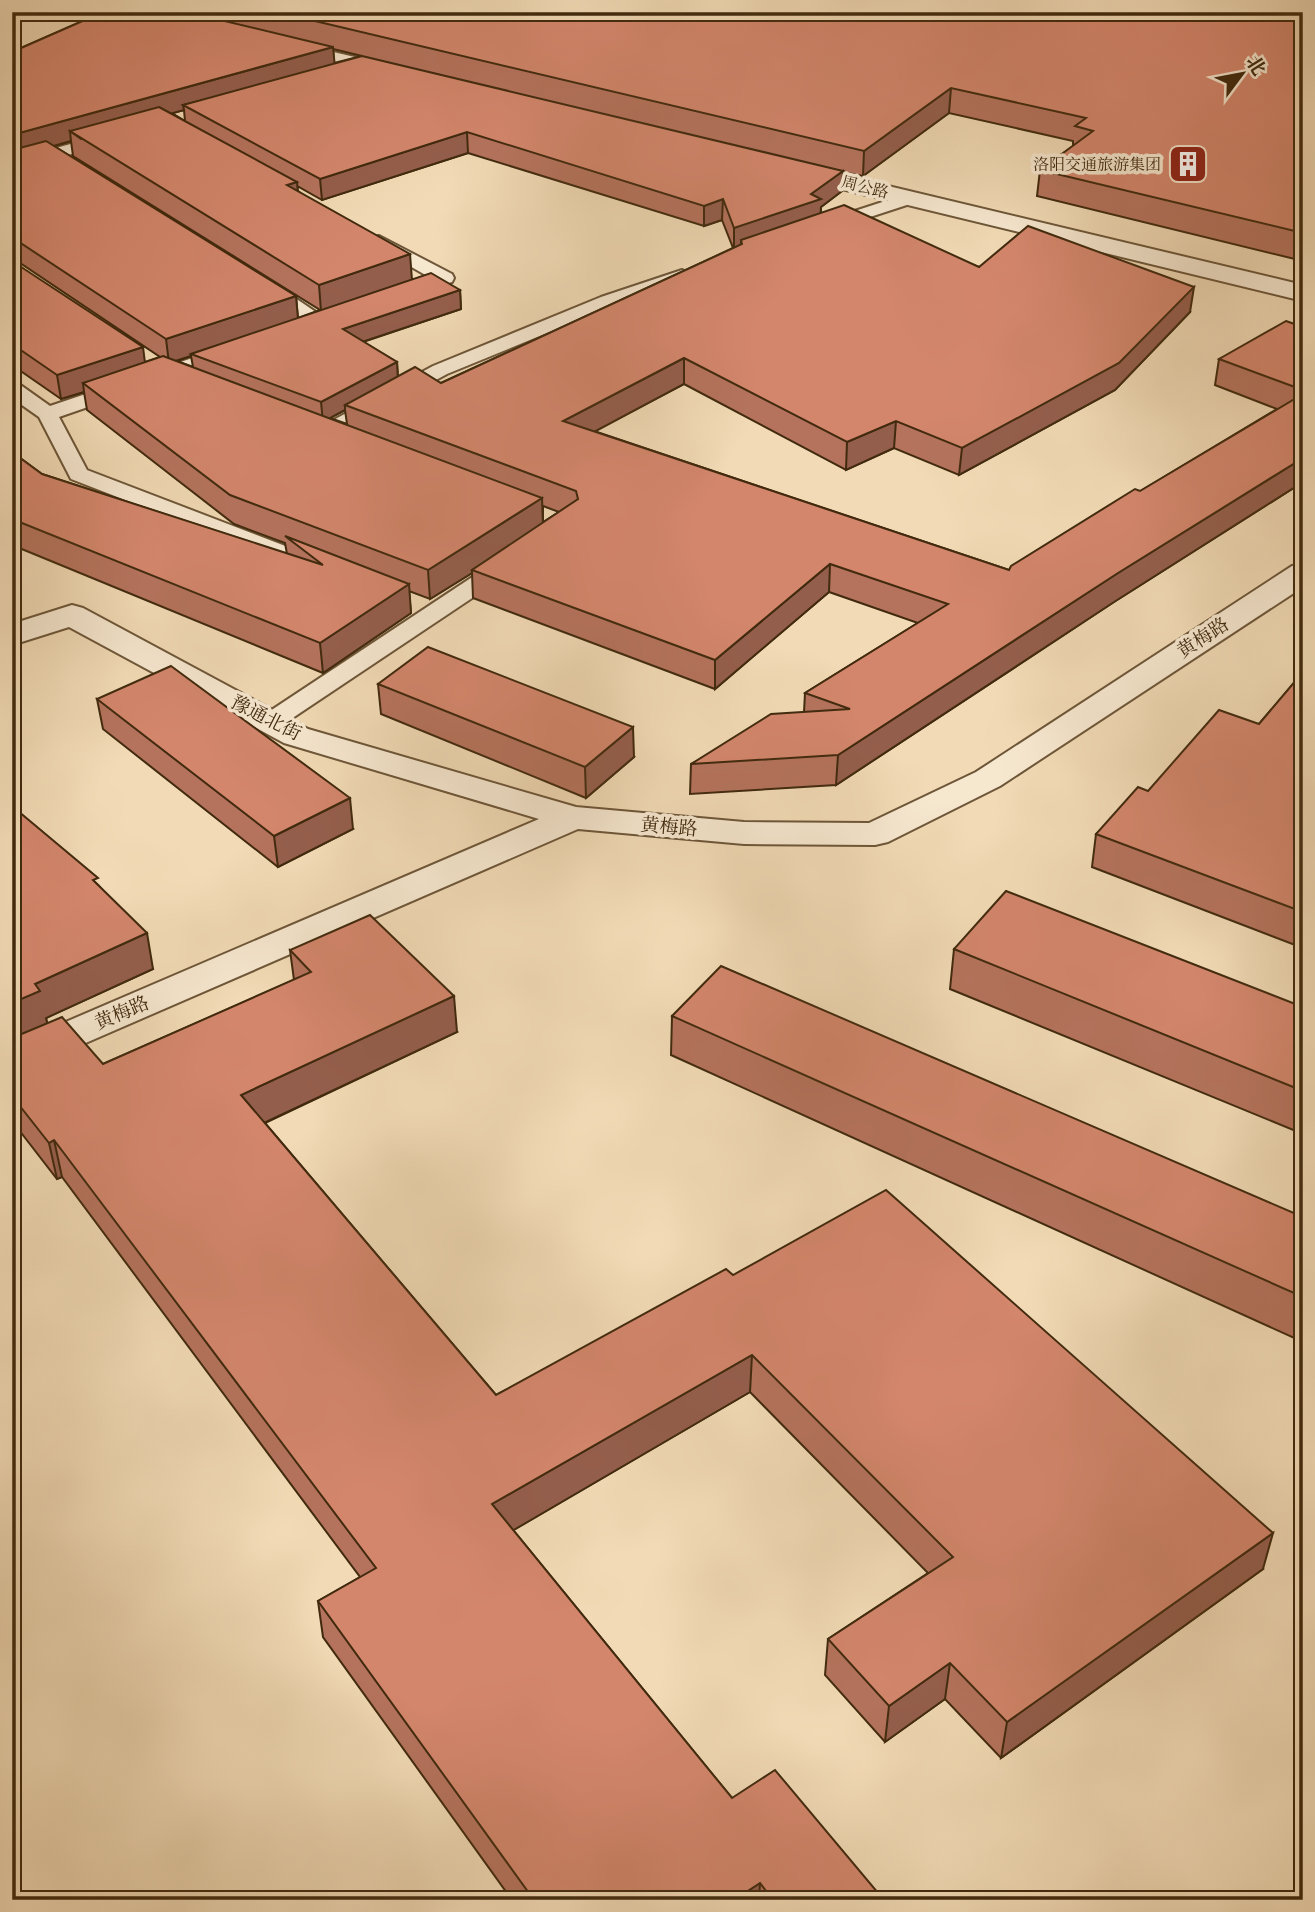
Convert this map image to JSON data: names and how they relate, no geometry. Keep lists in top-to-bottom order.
{
  "streets": {
    "street": ["周公路", "黄梅路", "豫通北街"]
  },
  "crossings": [
    ["黄梅路", "豫通北街"]
  ],
  "places": {
    "building": ["洛阳交通旅游集团"]
  },
  "north": "top right"
}
